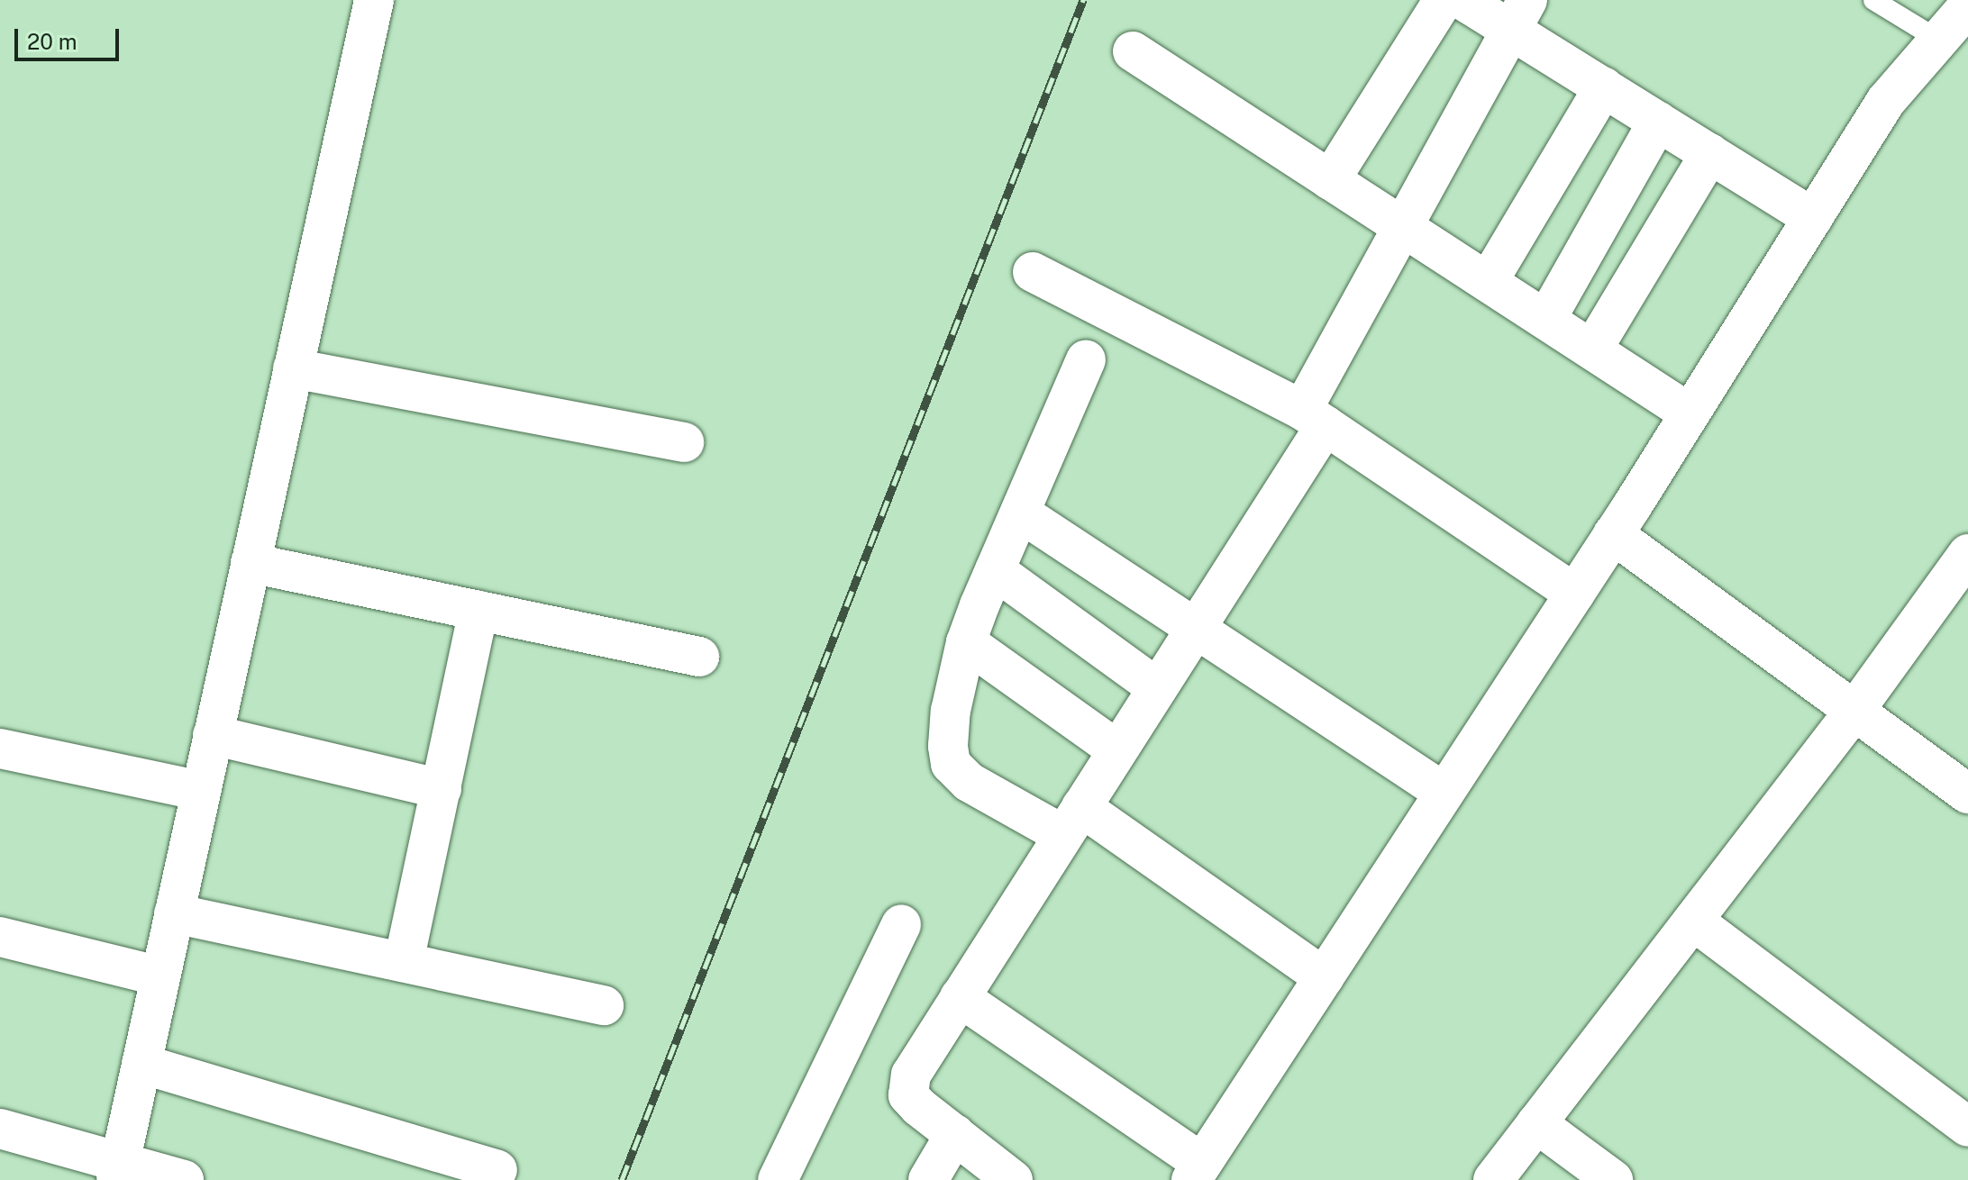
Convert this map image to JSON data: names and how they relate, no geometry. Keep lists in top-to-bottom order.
{
  "scale_bar": "20 m"
}
